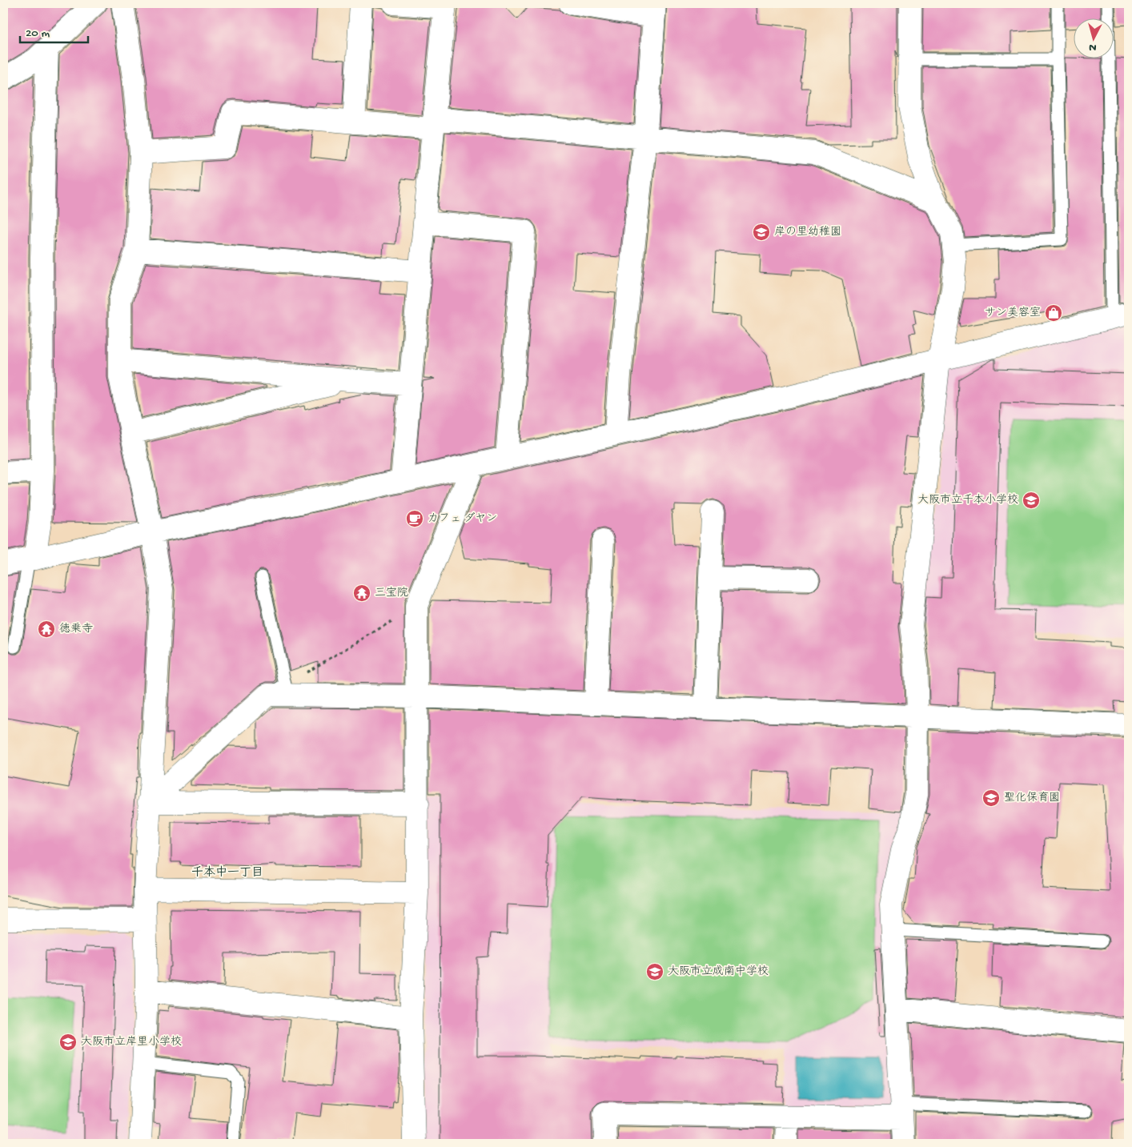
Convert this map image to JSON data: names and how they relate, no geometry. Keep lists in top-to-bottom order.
{
  "districts": ["千本中一丁目"],
  "places": {
    "school or university": [
      "岸の里幼稚園",
      "大阪市立千本小学校",
      "聖化保育園",
      "大阪市立成南中学校",
      "大阪市立岸里小学校"
    ],
    "shop": ["サン美容室"],
    "cafe": ["カフェ ダヤン"],
    "temple": ["三宝院", "徳乗寺"]
  },
  "scale_bar": "20 m",
  "north": "bottom"
}
